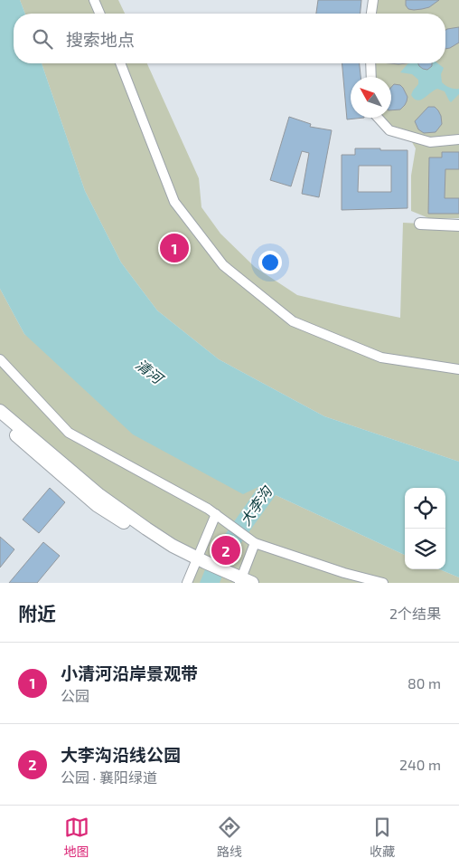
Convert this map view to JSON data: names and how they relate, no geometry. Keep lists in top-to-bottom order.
{
  "water": ["清河", "大李沟"],
  "north": "top left",
  "page": {
    "search": "搜索地点",
    "pins": ["1", "2"],
    "heading": ["附近", "2个结果"],
    "list": [
      {
        "mark": "1",
        "name": "小清河沿岸景观带",
        "note": "公园",
        "value": "80 m"
      },
      {
        "mark": "2",
        "name": "大李沟沿线公园",
        "note": "公园 · 襄阳绿道",
        "value": "240 m"
      }
    ],
    "nav": ["地图", "路线", "收藏"]
  }
}
